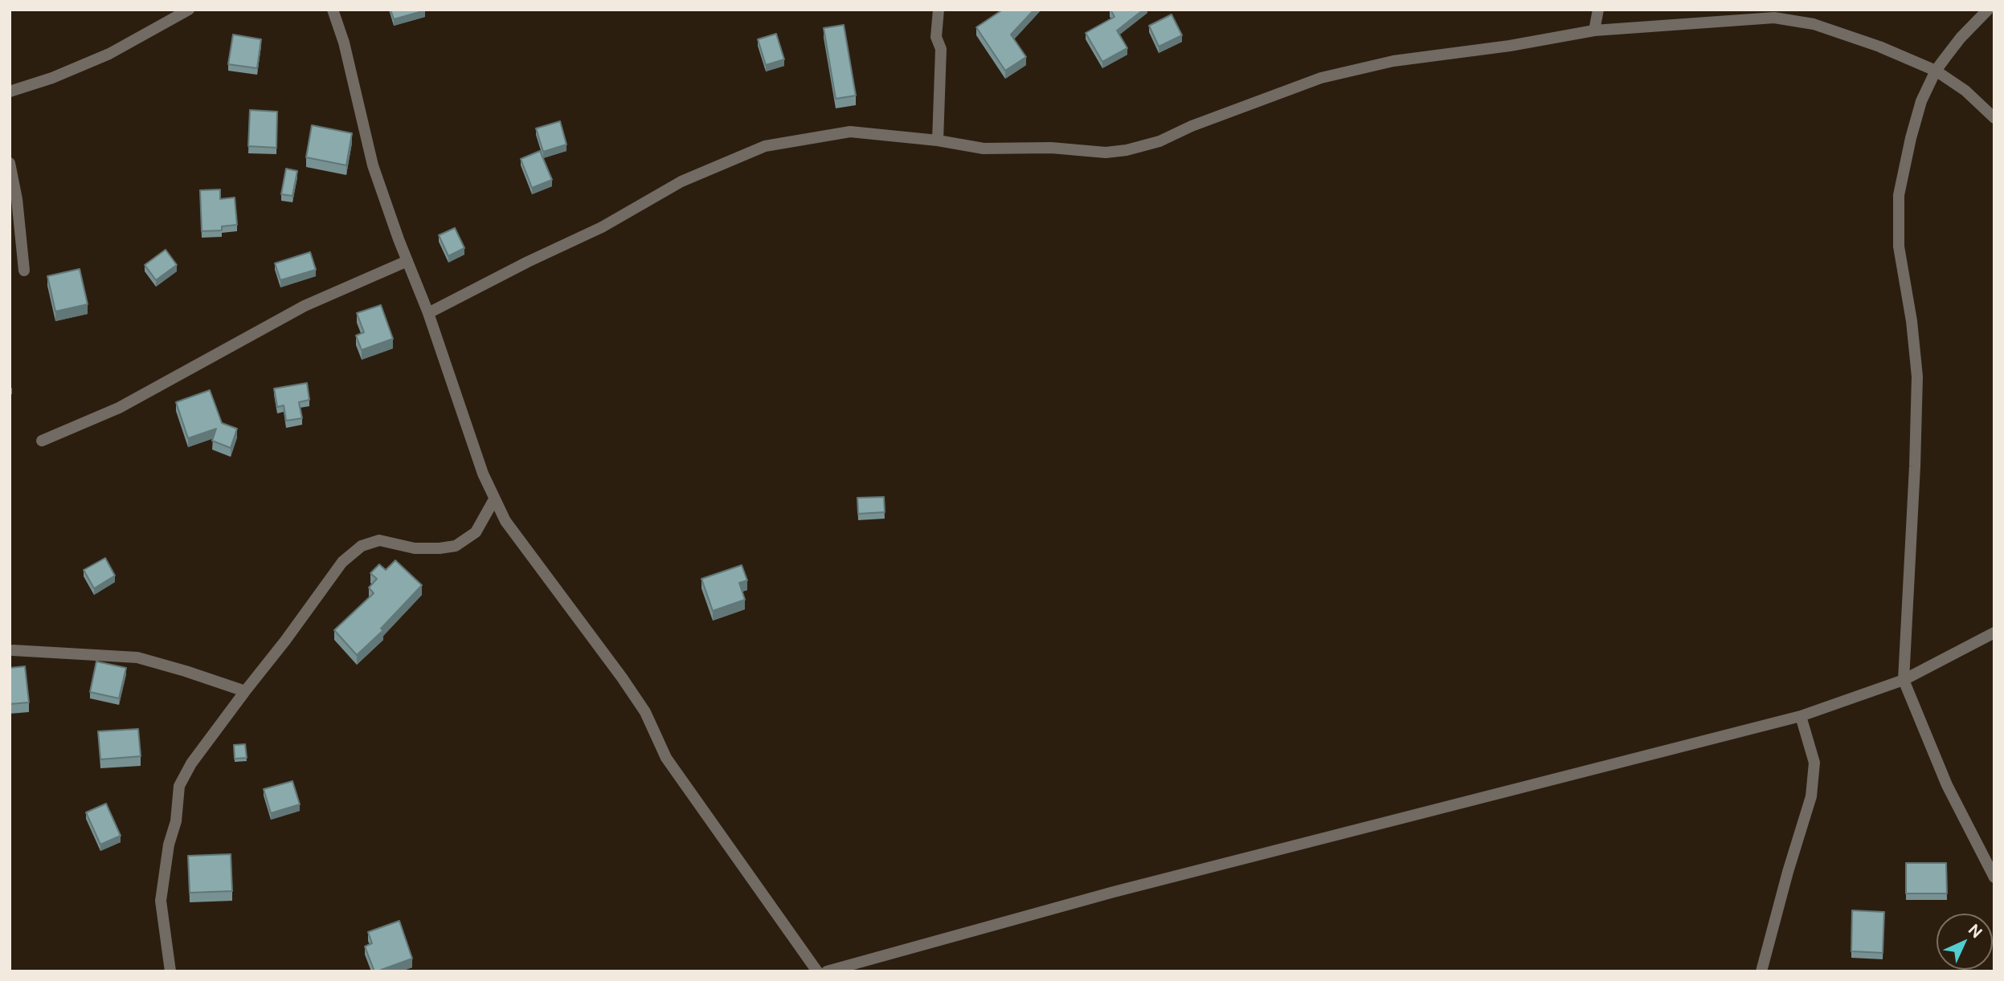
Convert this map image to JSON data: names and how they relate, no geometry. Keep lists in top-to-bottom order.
{
  "north": "top right"
}
